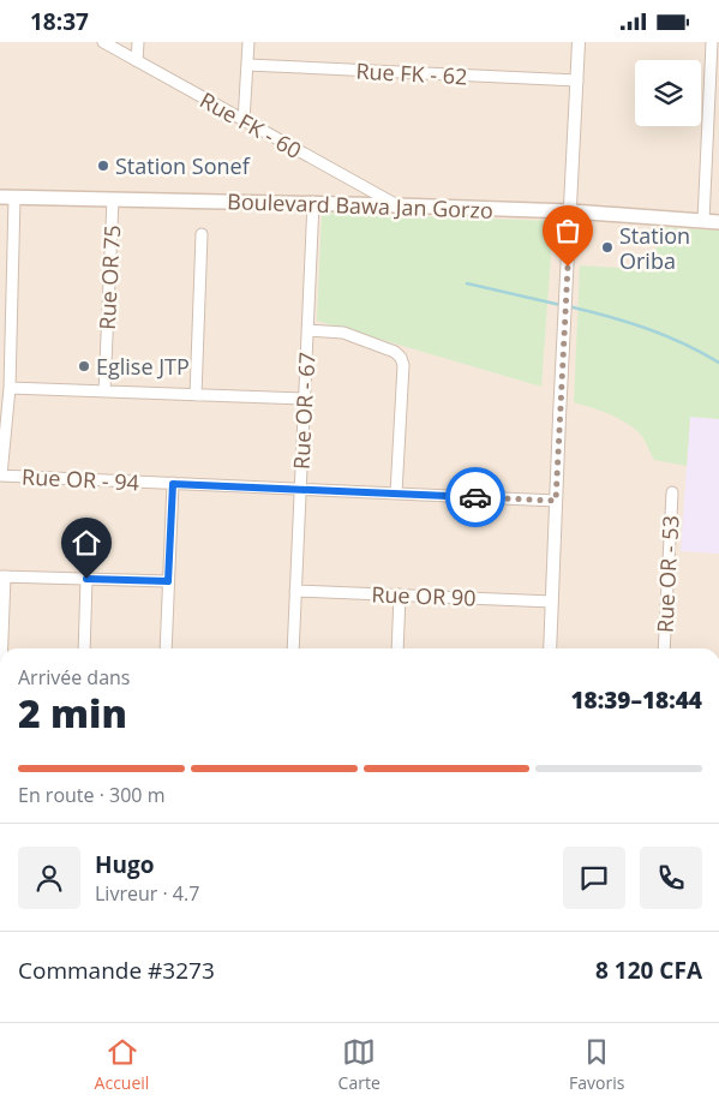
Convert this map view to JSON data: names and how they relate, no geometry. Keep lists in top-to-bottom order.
{
  "streets": {
    "main road": ["Boulevard Bawa Jan Gorzo"],
    "street": [
      "Rue FK - 62",
      "Rue FK - 60",
      "Rue OR 75",
      "Rue OR - 67",
      "Rue OR - 94",
      "Rue OR - 53",
      "Rue OR 90"
    ]
  },
  "crossings": [
    ["Rue FK - 60", "Boulevard Bawa Jan Gorzo"],
    ["Boulevard Bawa Jan Gorzo", "Rue OR 75"],
    ["Boulevard Bawa Jan Gorzo", "Rue OR - 67"],
    ["Rue OR - 67", "Rue OR - 94"],
    ["Rue OR - 67", "Rue OR 90"]
  ],
  "places": ["Station Sonef", "Station Oriba", "Eglise JTP"],
  "page": {
    "status": "18:37",
    "heading": ["2 min", "Arrivée dans", "18:39–18:44"],
    "panel": [
      "Hugo",
      "Livreur · 4.7",
      "Commande #3273",
      "8 120 CFA"
    ],
    "bar": "En route · 300 m",
    "tabs": ["Accueil", "Carte", "Favoris"]
  }
}
